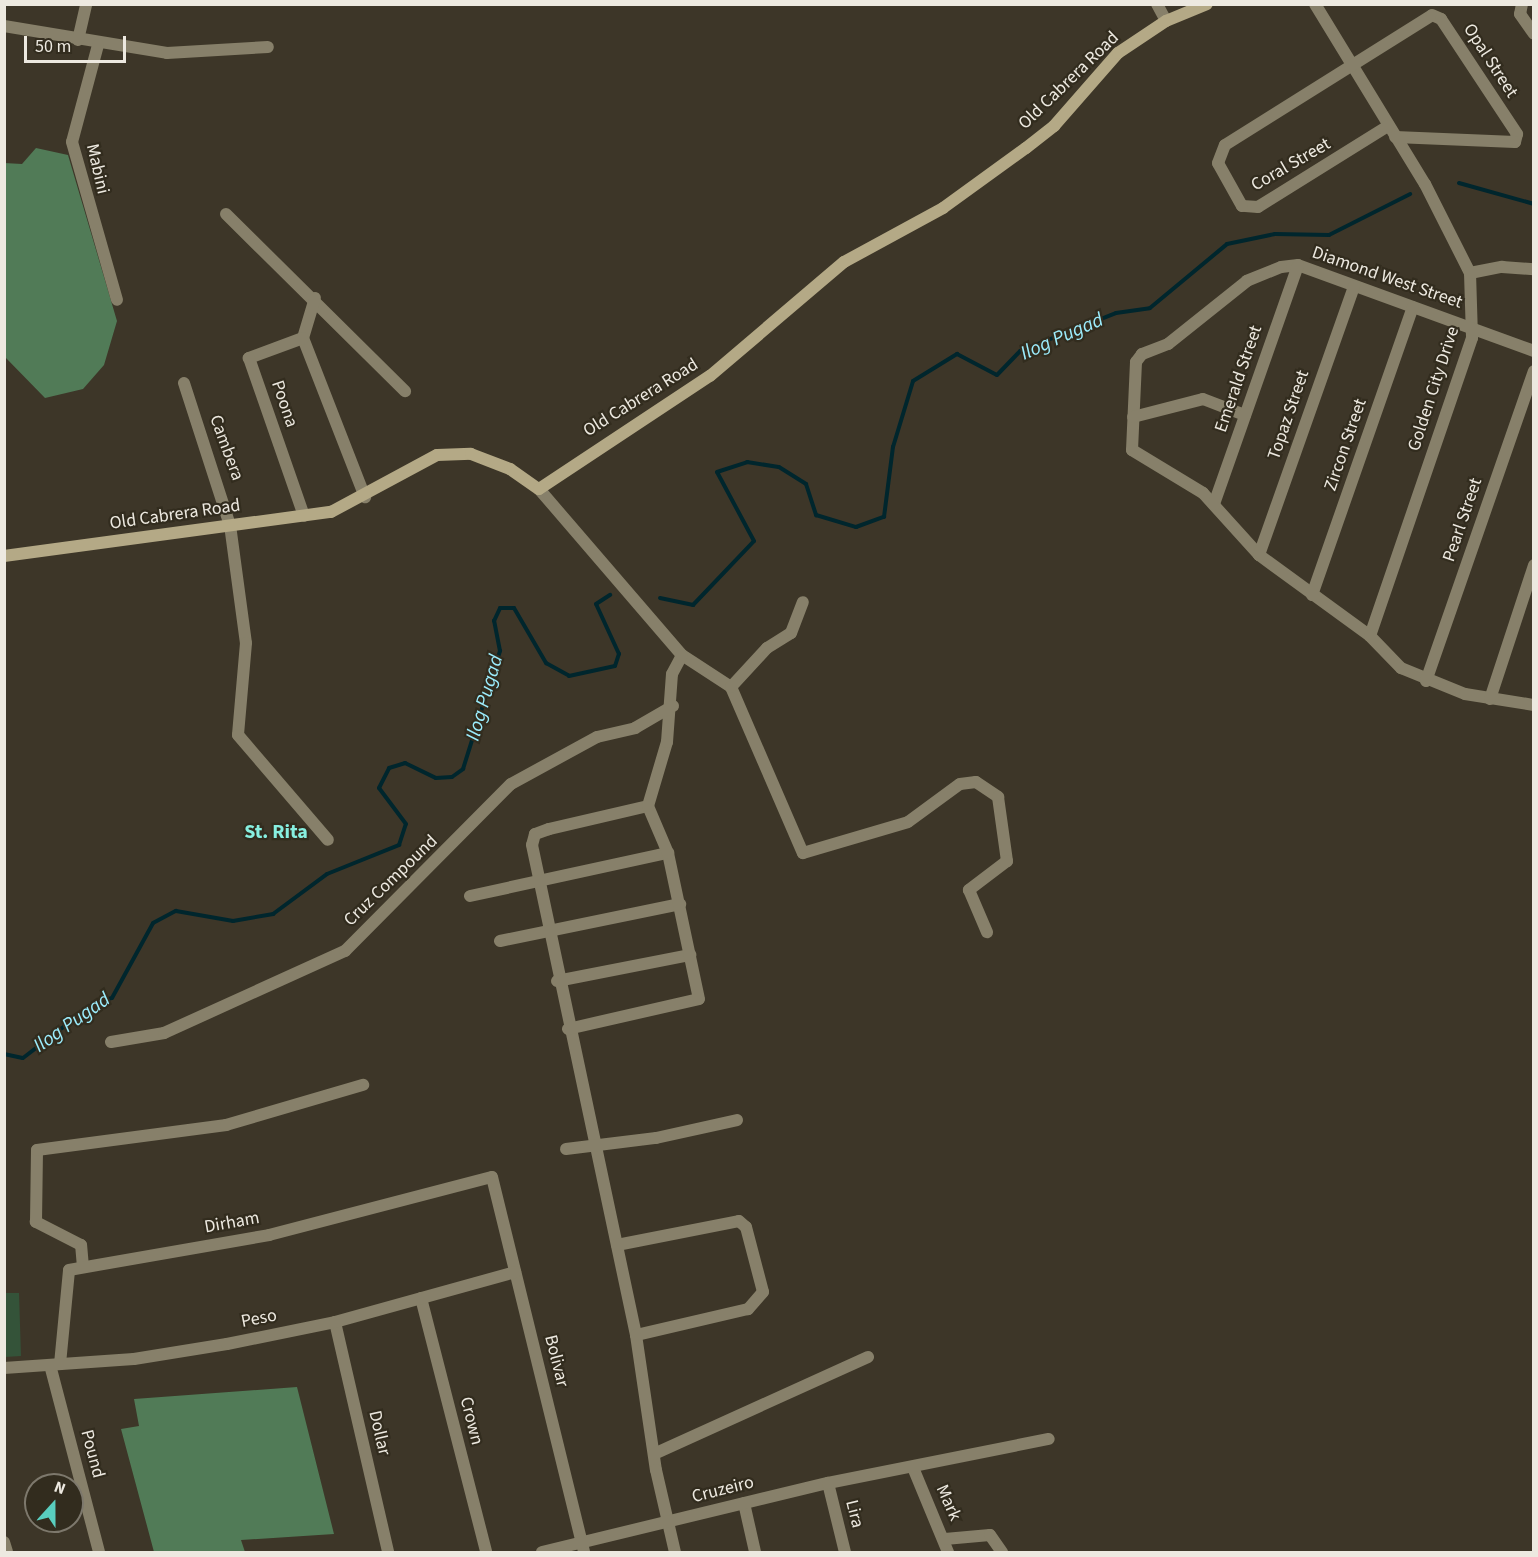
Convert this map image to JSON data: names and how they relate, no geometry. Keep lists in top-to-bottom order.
{
  "streets": {
    "street": [
      "Opal Street",
      "Old Cabrera Road",
      "Coral Street",
      "Mabini",
      "Diamond West Street",
      "Emerald Street",
      "Golden City Drive",
      "Poona",
      "Topaz Street",
      "Zircon Street",
      "Cambera",
      "Pearl Street",
      "Cruz Compound",
      "Dirham",
      "Peso",
      "Bolivar",
      "Crown",
      "Dollar",
      "Pound",
      "Cruzeiro",
      "Mark",
      "Lira"
    ]
  },
  "crossings": [
    ["Opal Street", "Coral Street"],
    ["Opal Street", "Golden City Drive"],
    ["Old Cabrera Road", "Poona"],
    ["Old Cabrera Road", "Cambera"],
    ["Coral Street", "Golden City Drive"],
    ["Diamond West Street", "Emerald Street"],
    ["Diamond West Street", "Golden City Drive"],
    ["Diamond West Street", "Topaz Street"],
    ["Diamond West Street", "Zircon Street"],
    ["Diamond West Street", "Pearl Street"],
    ["Dirham", "Bolivar"],
    ["Peso", "Bolivar"],
    ["Peso", "Crown"],
    ["Peso", "Dollar"],
    ["Peso", "Pound"],
    ["Bolivar", "Cruzeiro"],
    ["Cruzeiro", "Mark"],
    ["Cruzeiro", "Lira"]
  ],
  "districts": ["St. Rita"],
  "water": ["Ilog Pugad"],
  "scale_bar": "50 m",
  "north": "top"
}
